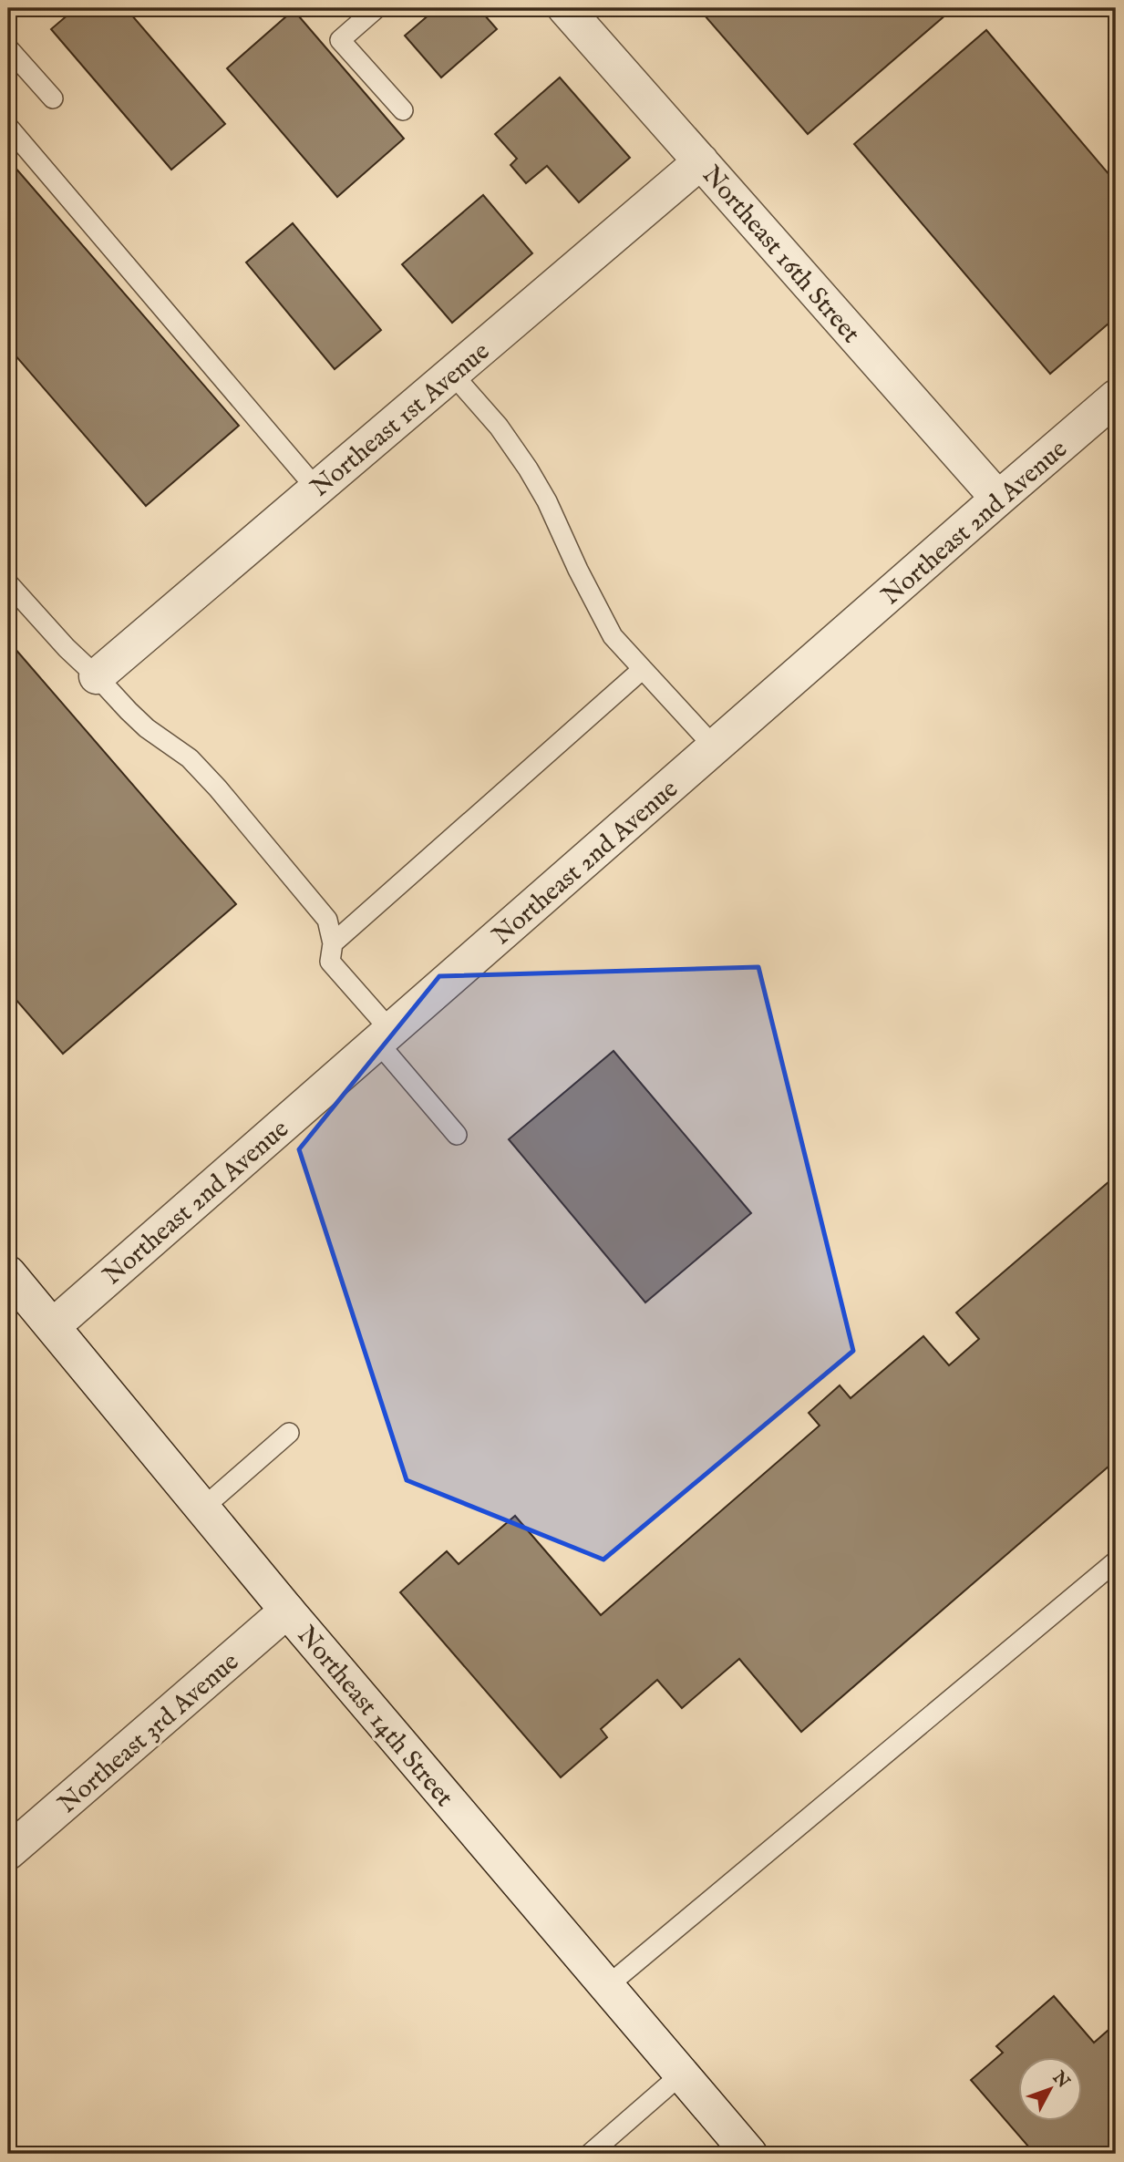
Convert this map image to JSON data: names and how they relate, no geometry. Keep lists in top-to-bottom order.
{
  "streets": {
    "street": [
      "Northeast 16th Street",
      "Northeast 1st Avenue",
      "Northeast 2nd Avenue",
      "Northeast 14th Street",
      "Northeast 3rd Avenue"
    ]
  },
  "crossings": [
    ["Northeast 16th Street", "Northeast 1st Avenue"],
    ["Northeast 16th Street", "Northeast 2nd Avenue"],
    ["Northeast 2nd Avenue", "Northeast 14th Street"],
    ["Northeast 14th Street", "Northeast 3rd Avenue"]
  ],
  "north": "top right"
}
